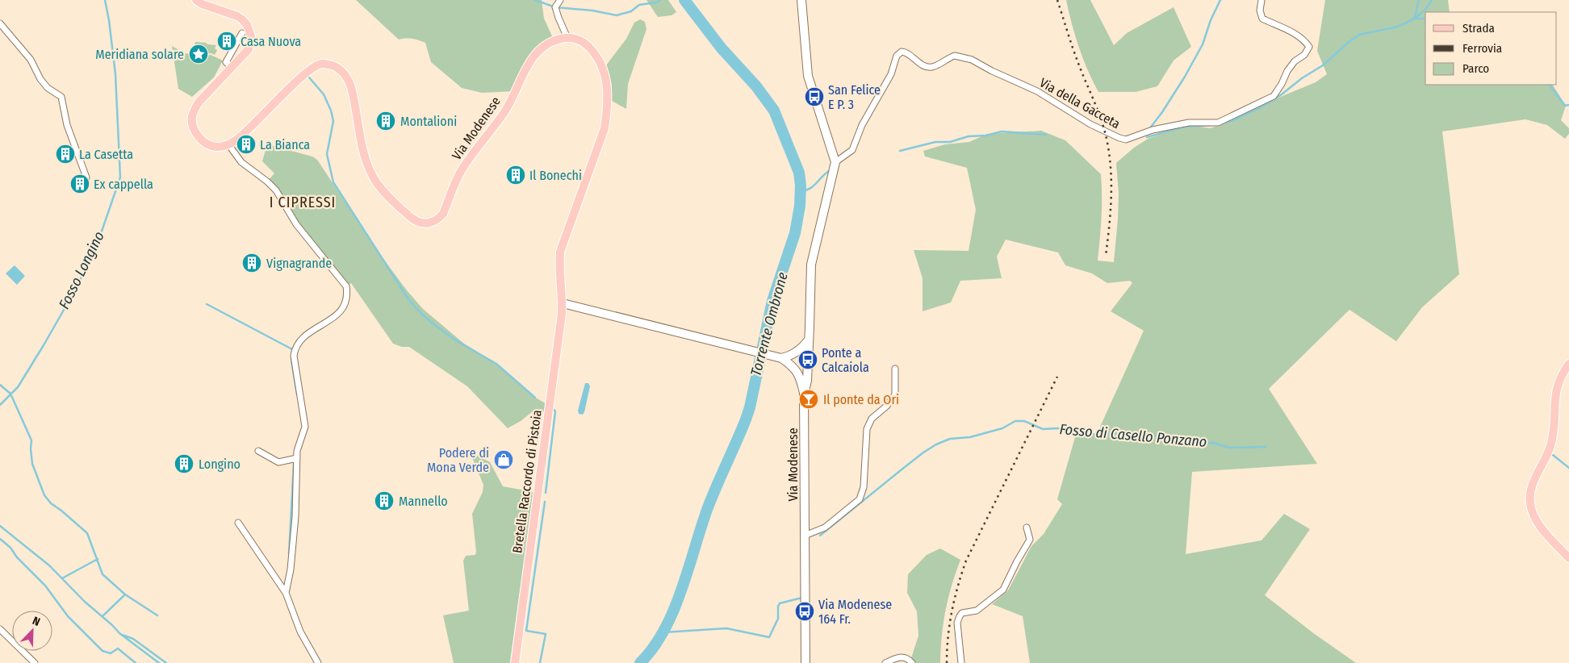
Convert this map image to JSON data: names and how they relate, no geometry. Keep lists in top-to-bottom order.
{
  "streets": {
    "main road": ["Via Modenese", "Bretella Raccordo di Pistoia"],
    "street": ["Via della Gacceta"]
  },
  "districts": ["I CIPRESSI"],
  "water": ["Fosso Longino", "Torrente Ombrone", "Fosso di Casello Ponzano"],
  "places": {
    "building": [
      "Casa Nuova",
      "Montalioni",
      "La Bianca",
      "La Casetta",
      "Il Bonechi",
      "Ex cappella",
      "Vignagrande",
      "Longino",
      "Mannello"
    ],
    "place": ["Meridiana solare"],
    "bus stop": ["San Felice E P. 3", "Ponte a Calcaiola", "Via Modenese 164 Fr."],
    "bar": ["Il ponte da Ori"],
    "shop": ["Podere di Mona Verde"]
  },
  "legend": ["Strada", "Ferrovia", "Parco"],
  "north": "top right"
}
